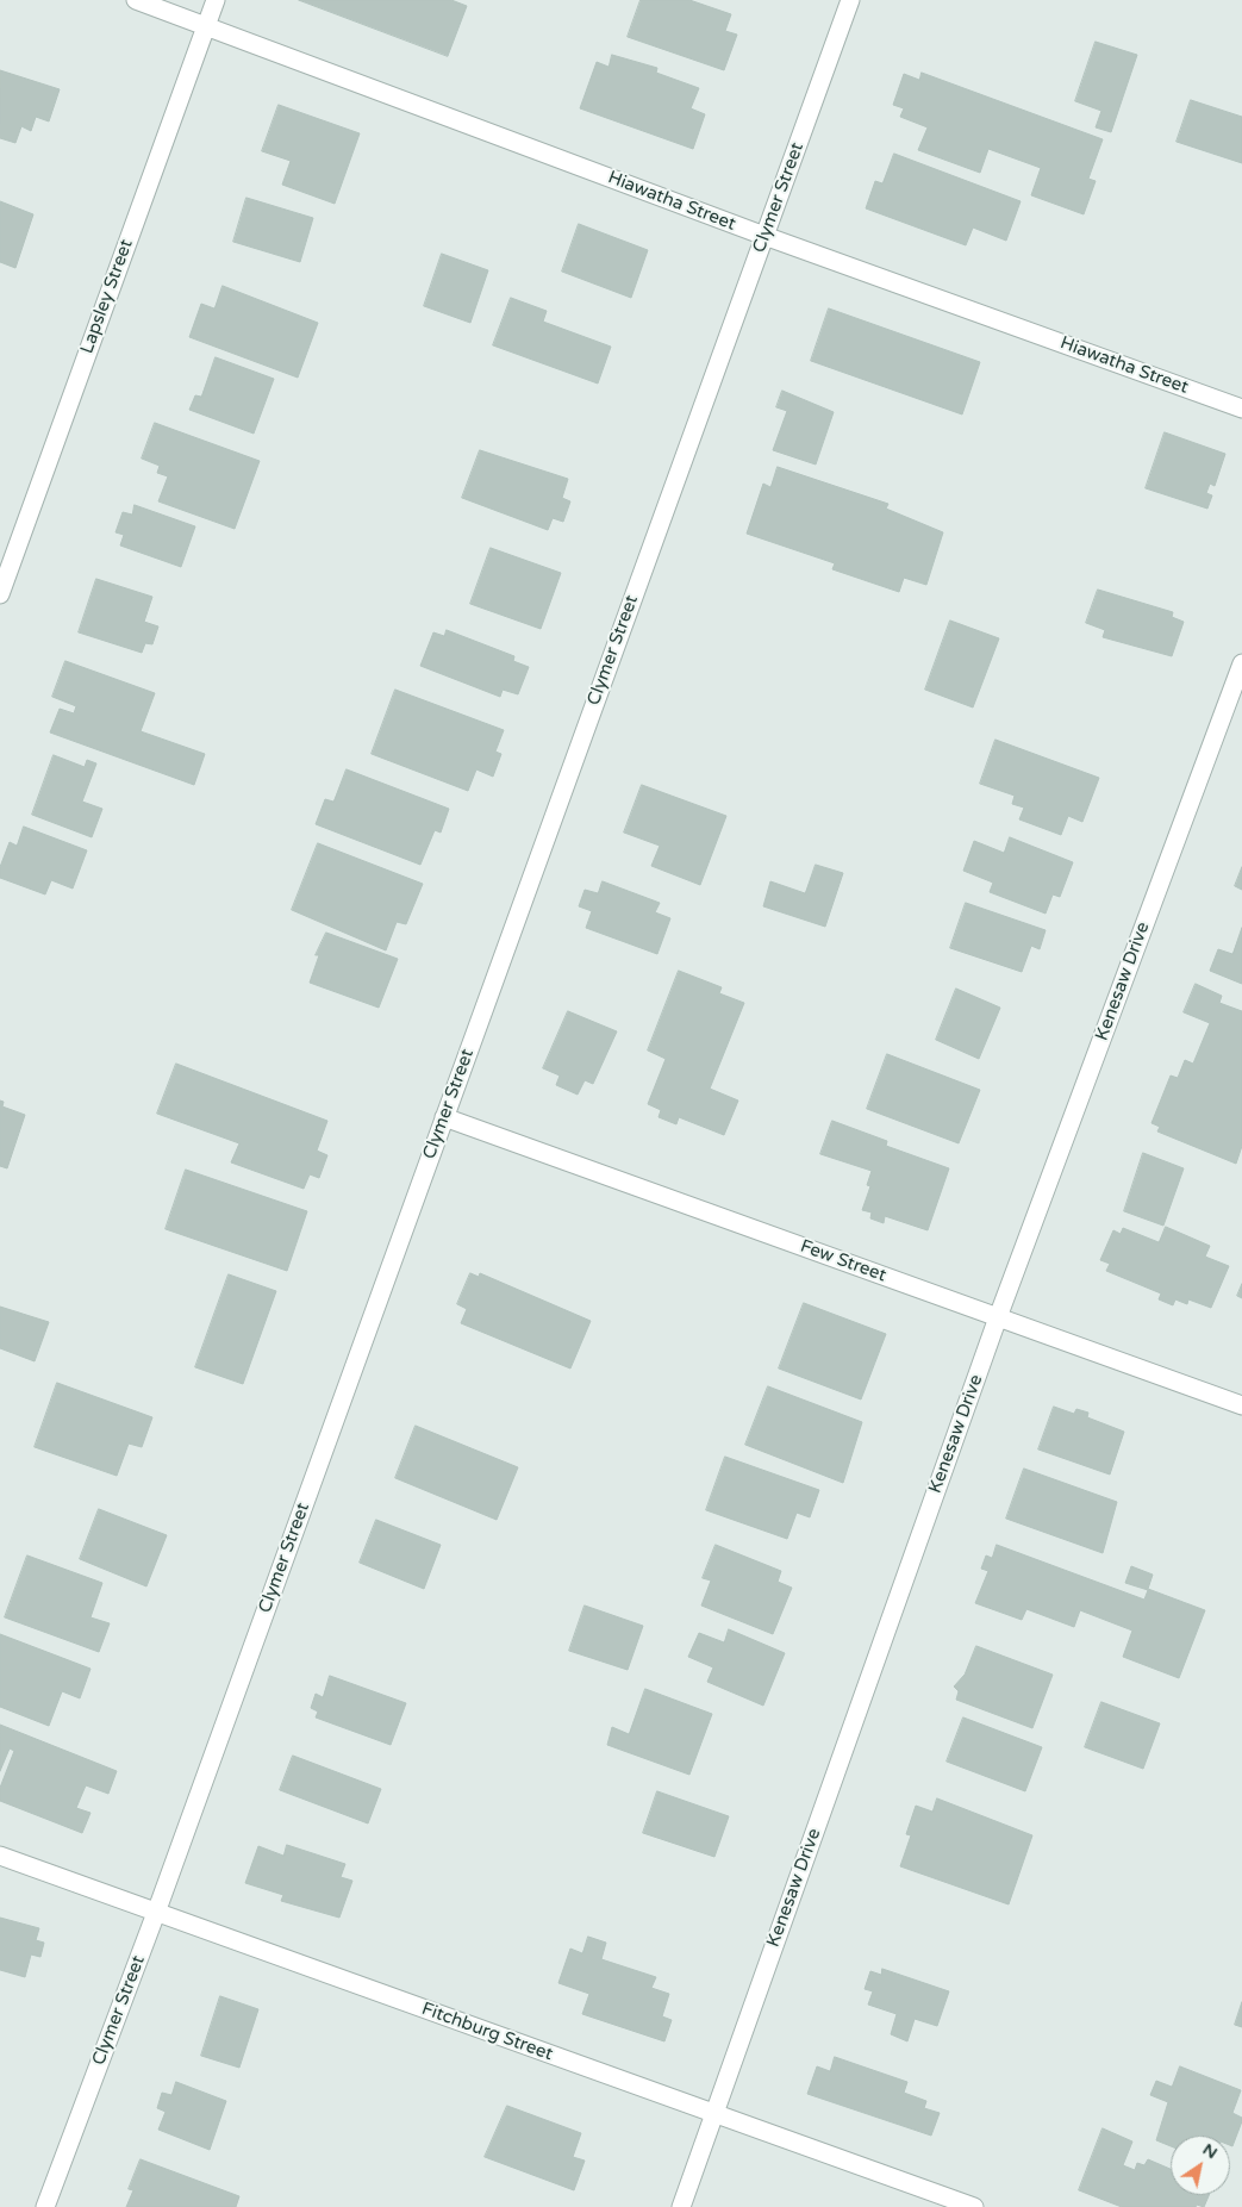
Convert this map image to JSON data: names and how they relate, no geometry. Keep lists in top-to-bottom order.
{
  "streets": {
    "street": [
      "Clymer Street",
      "Hiawatha Street",
      "Lapsley Street",
      "Kenesaw Drive",
      "Few Street",
      "Fitchburg Street"
    ]
  },
  "crossings": [
    ["Clymer Street", "Hiawatha Street"],
    ["Clymer Street", "Few Street"],
    ["Clymer Street", "Fitchburg Street"],
    ["Hiawatha Street", "Lapsley Street"],
    ["Kenesaw Drive", "Few Street"],
    ["Kenesaw Drive", "Fitchburg Street"]
  ],
  "north": "top right"
}
